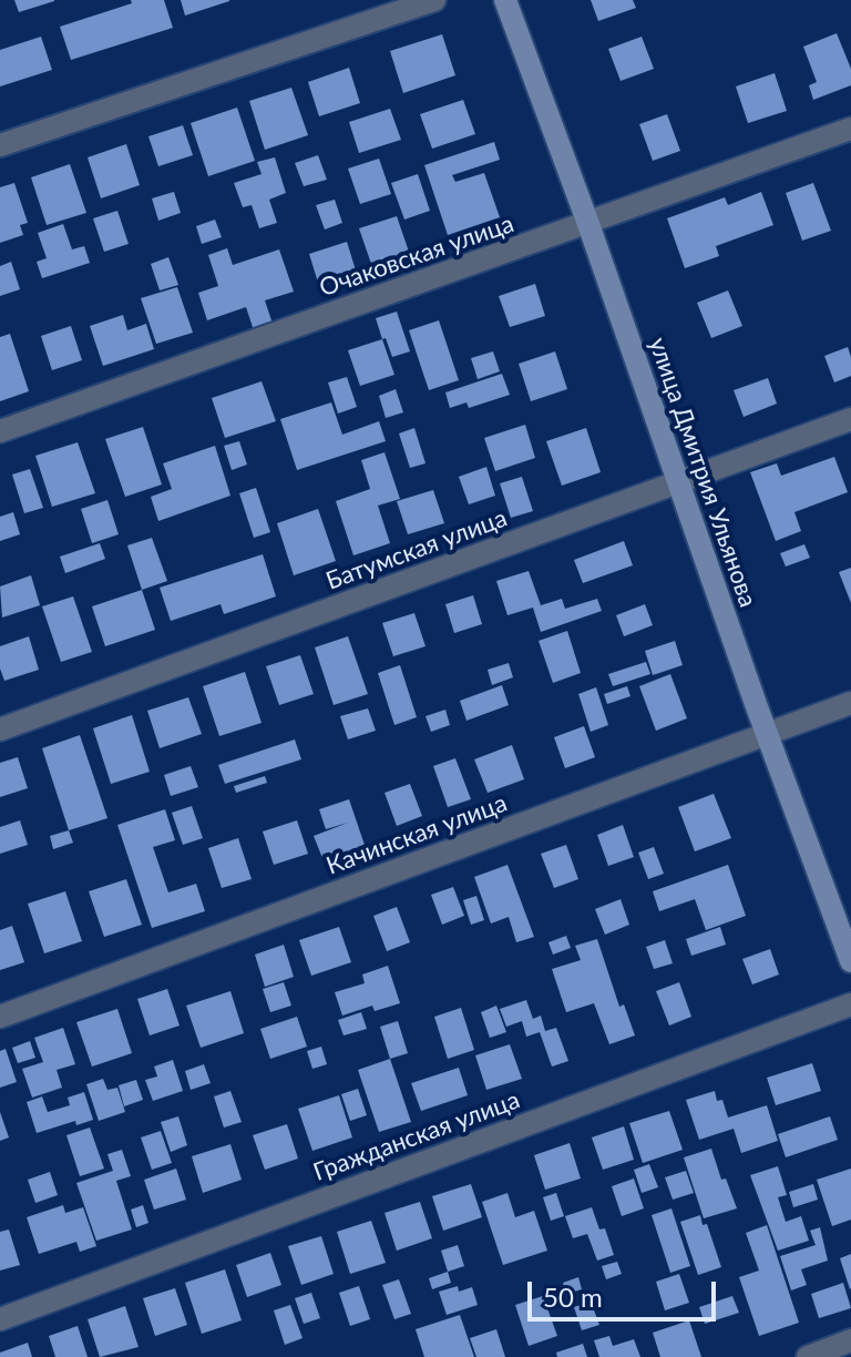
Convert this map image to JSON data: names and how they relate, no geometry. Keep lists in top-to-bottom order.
{
  "streets": {
    "main road": ["улица Дмитрия Ульянова"],
    "street": [
      "Очаковская улица",
      "Батумская улица",
      "Качинская улица",
      "Гражданская улица"
    ]
  },
  "crossings": [
    ["Очаковская улица", "улица Дмитрия Ульянова"],
    ["улица Дмитрия Ульянова", "Батумская улица"],
    ["улица Дмитрия Ульянова", "Качинская улица"]
  ],
  "scale_bar": "50 m"
}
